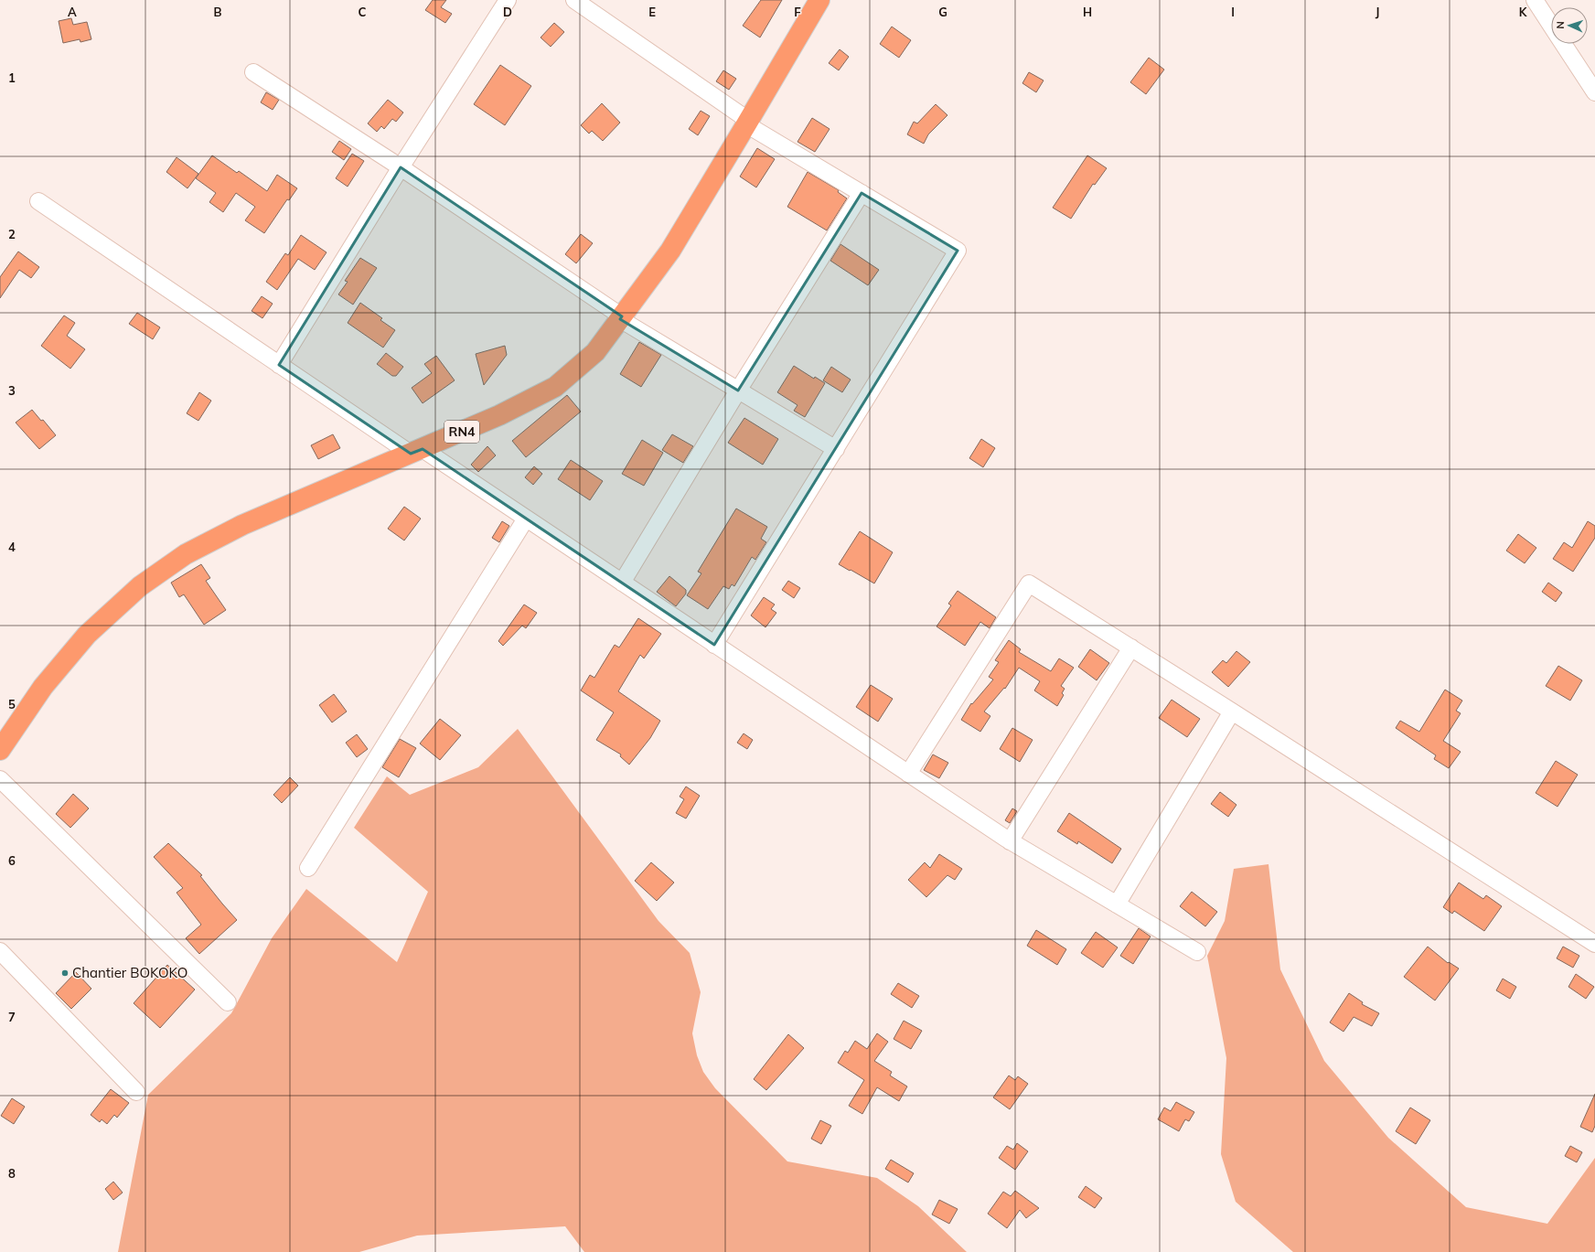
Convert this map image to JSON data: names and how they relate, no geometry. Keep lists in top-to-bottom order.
{
  "streets": {
    "highway": ["RN4"]
  },
  "places": ["Chantier BOKOKO"],
  "north": "left",
  "grid": {
    "columns": [
      "A",
      "B",
      "C",
      "D",
      "E",
      "F",
      "G",
      "H",
      "I",
      "J",
      "K"
    ],
    "rows": [
      "1",
      "2",
      "3",
      "4",
      "5",
      "6",
      "7",
      "8"
    ]
  }
}
